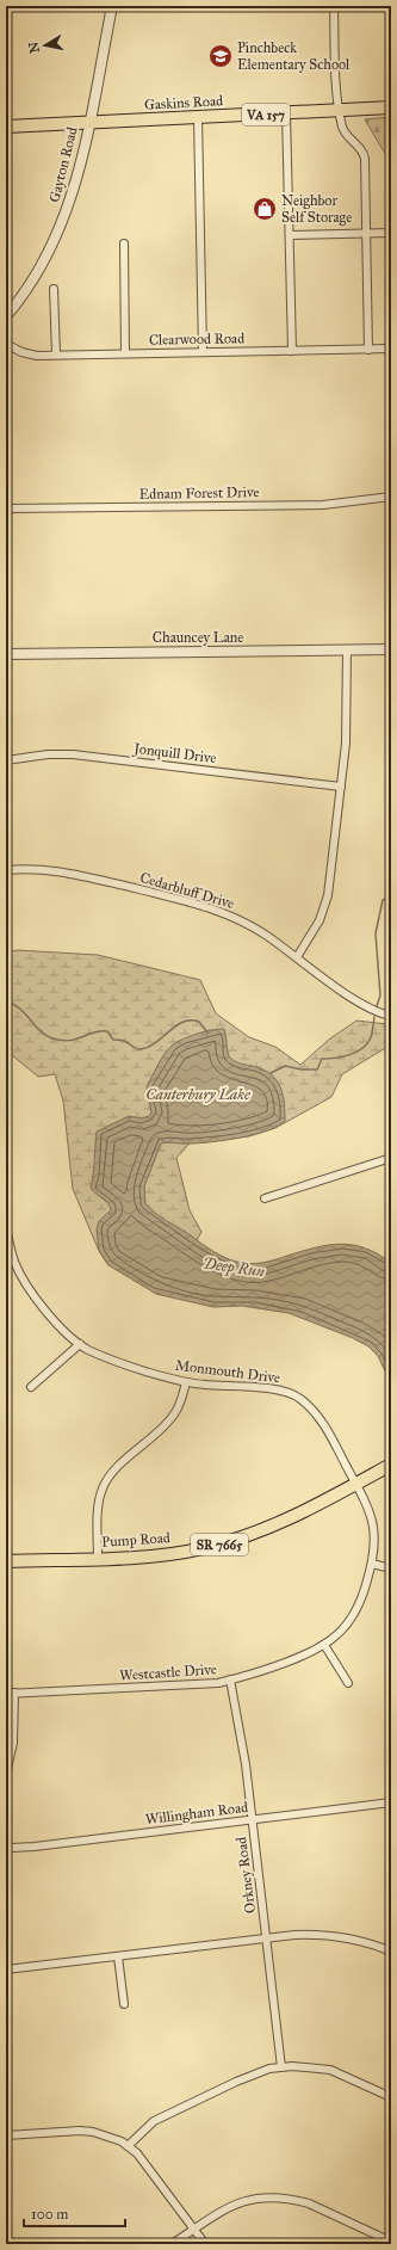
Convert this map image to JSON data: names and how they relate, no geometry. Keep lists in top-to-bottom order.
{
  "streets": {
    "main road": [
      "Gaskins Road",
      "VA 157",
      "Pump Road",
      "SR 7665"
    ],
    "street": [
      "Gayton Road",
      "Clearwood Road",
      "Ednam Forest Drive",
      "Chauncey Lane",
      "Jonquill Drive",
      "Cedarbluff Drive",
      "Monmouth Drive",
      "Westcastle Drive",
      "Willingham Road",
      "Orkney Road"
    ]
  },
  "crossings": [
    ["Gaskins Road", "Gayton Road"],
    ["Monmouth Drive", "Pump Road"],
    ["Monmouth Drive", "Westcastle Drive"],
    ["Westcastle Drive", "Orkney Road"],
    ["Willingham Road", "Orkney Road"]
  ],
  "water": ["Canterbury Lake", "Deep Run"],
  "places": {
    "school or university": ["Pinchbeck Elementary School"],
    "shop": ["Neighbor Self Storage"]
  },
  "scale_bar": "100 m",
  "north": "left"
}
